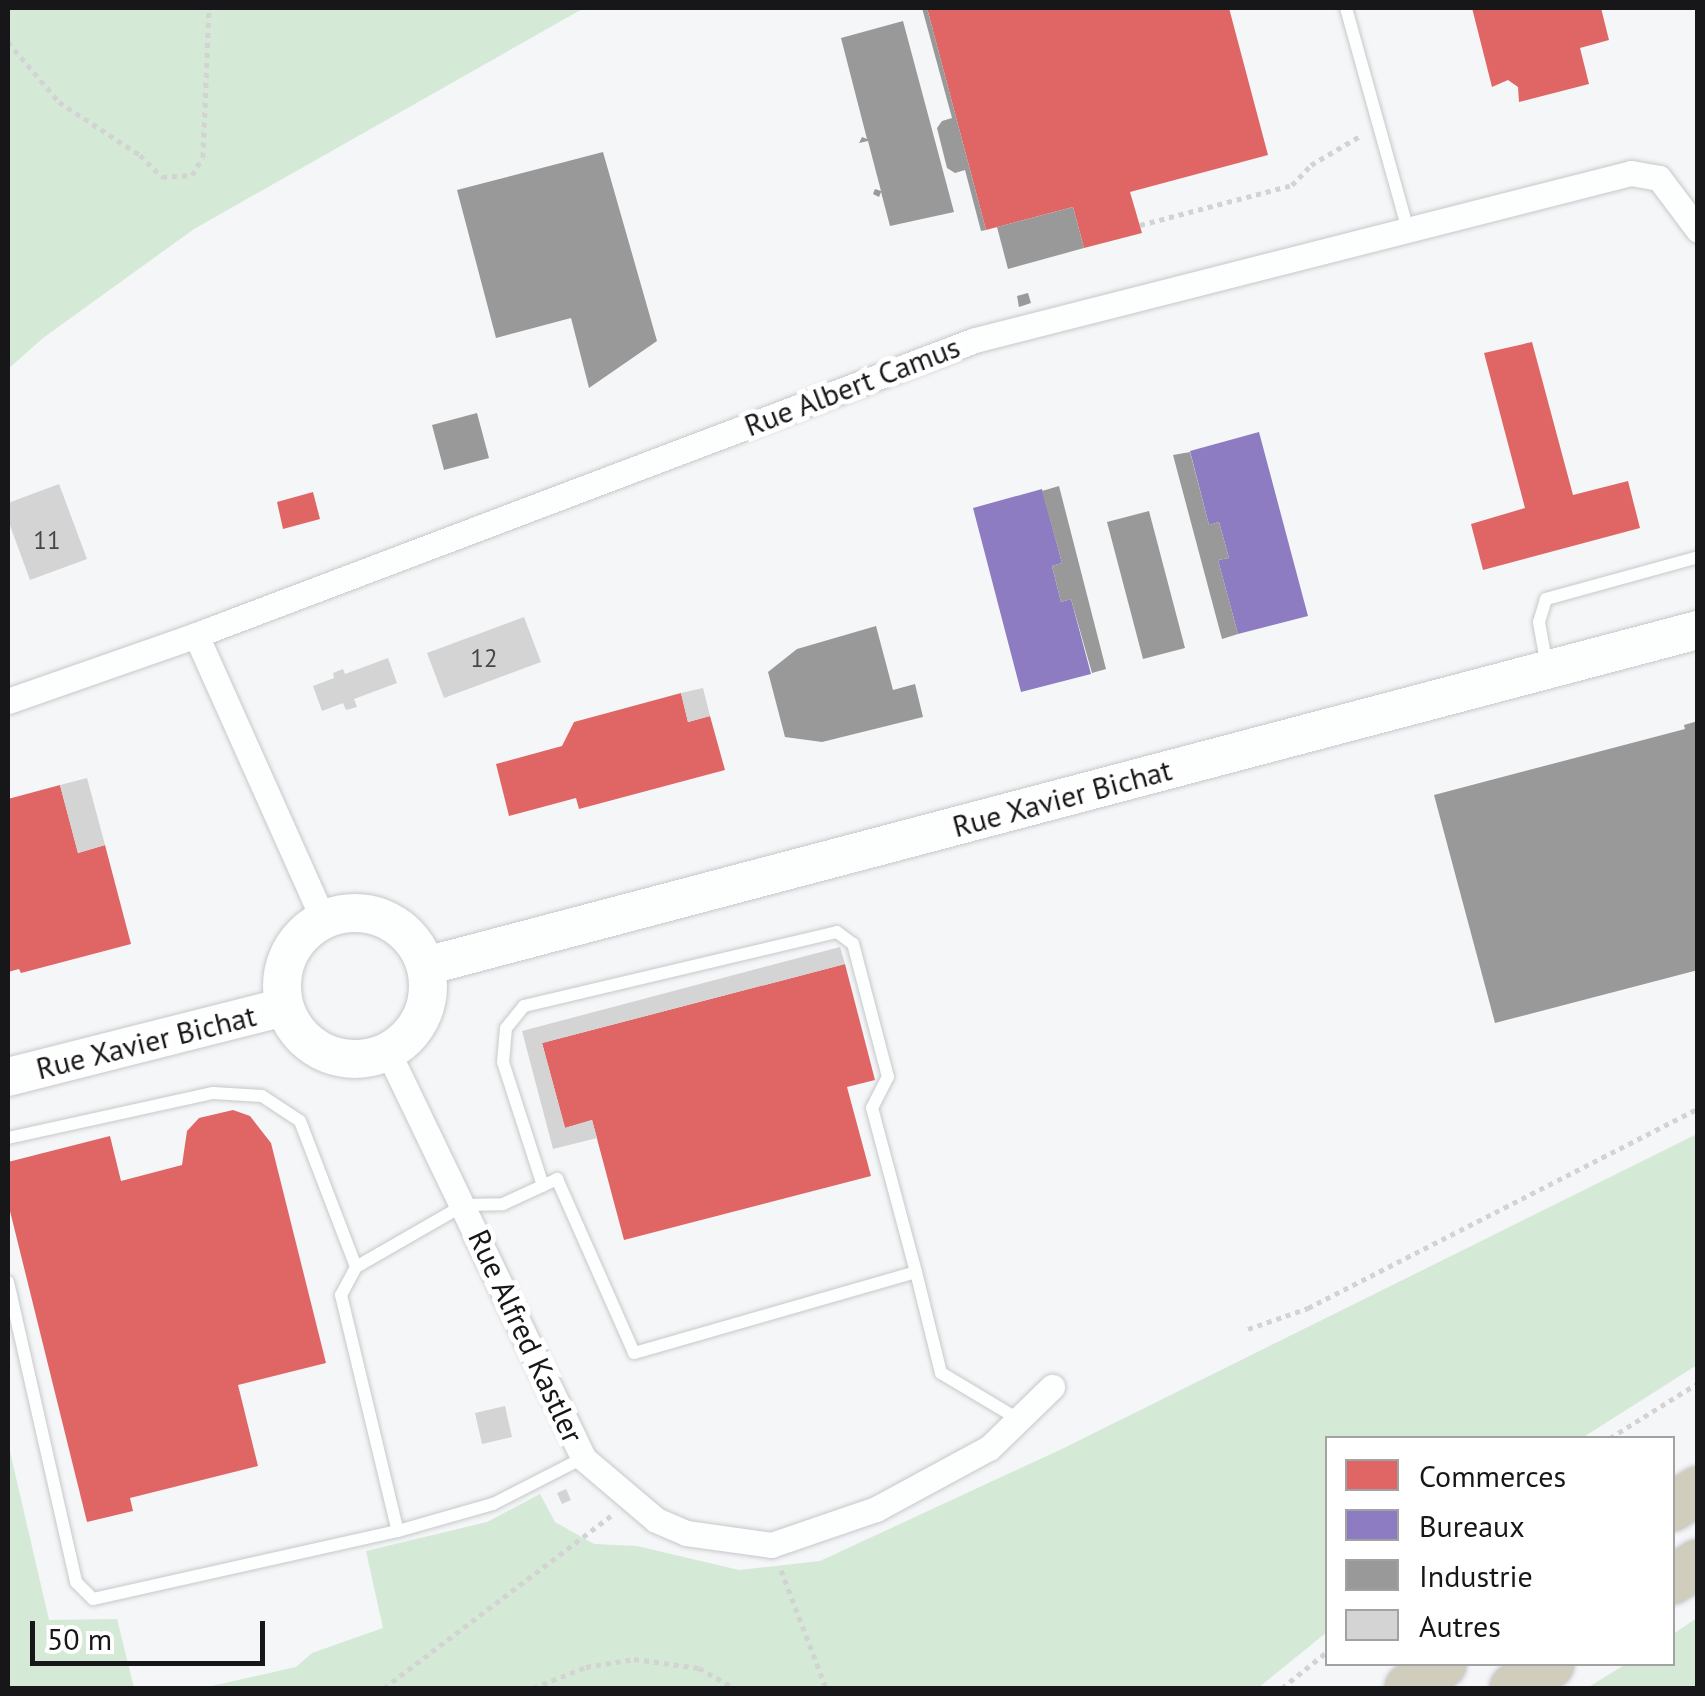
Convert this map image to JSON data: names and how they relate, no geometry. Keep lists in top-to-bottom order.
{
  "streets": {
    "main road": ["Rue Xavier Bichat"],
    "street": ["Rue Albert Camus", "Rue Alfred Kastler"]
  },
  "crossings": [
    ["Rue Xavier Bichat", "Rue Alfred Kastler"]
  ],
  "house_numbers": ["11", "12"],
  "legend": [
    "Commerces",
    "Bureaux",
    "Industrie",
    "Autres"
  ],
  "scale_bar": "50 m"
}
